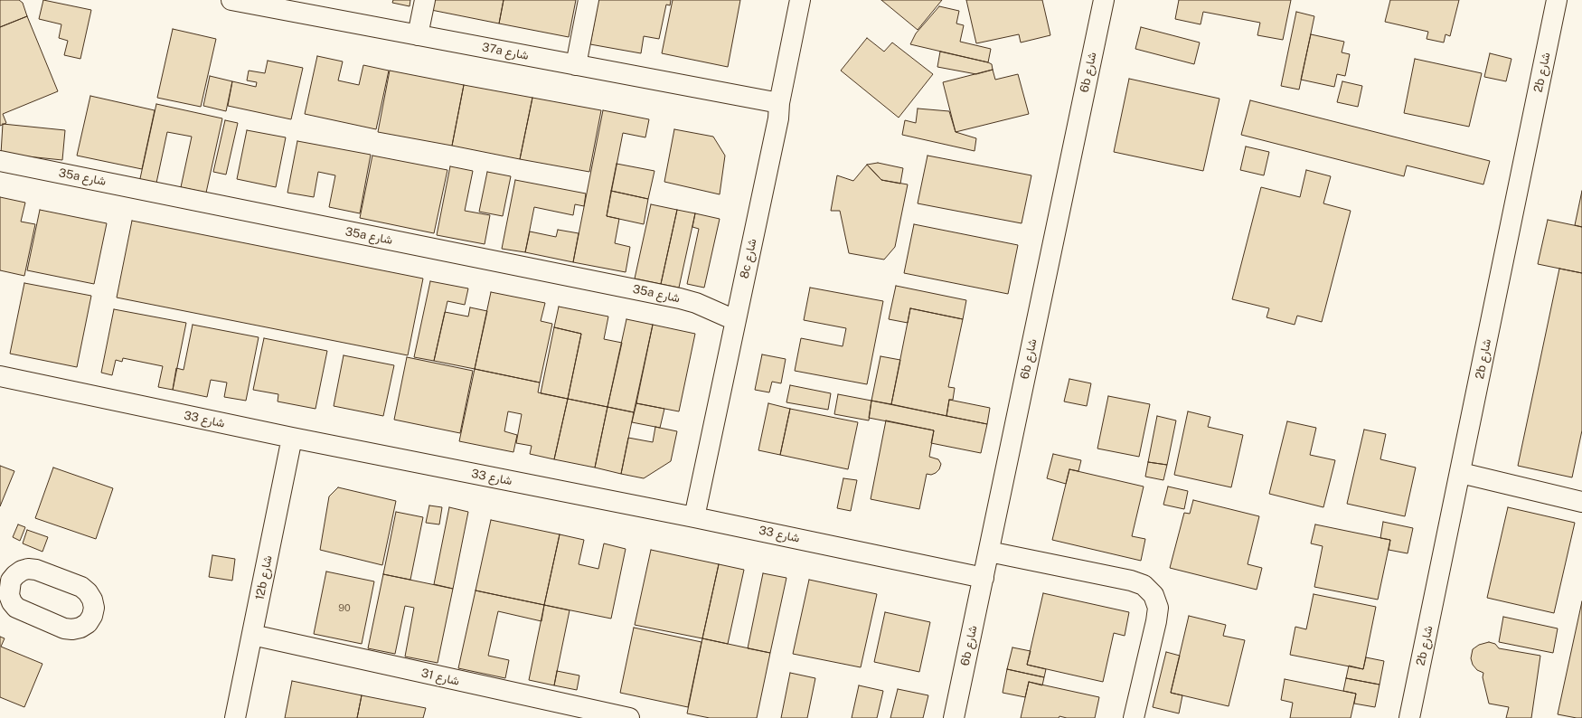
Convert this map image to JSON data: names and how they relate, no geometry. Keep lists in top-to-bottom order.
{
  "streets": {
    "street": [
      "37a شارع",
      "6b شارع",
      "2b شارع",
      "35a شارع",
      "8c شارع",
      "شارع 33",
      "12b شارع",
      "شارع 31"
    ]
  },
  "crossings": [
    ["37a شارع", "8c شارع"],
    ["6b شارع", "شارع 33"],
    ["35a شارع", "8c شارع"],
    ["8c شارع", "شارع 33"],
    ["شارع 33", "12b شارع"],
    ["12b شارع", "شارع 31"]
  ],
  "house_numbers": ["90"]
}
